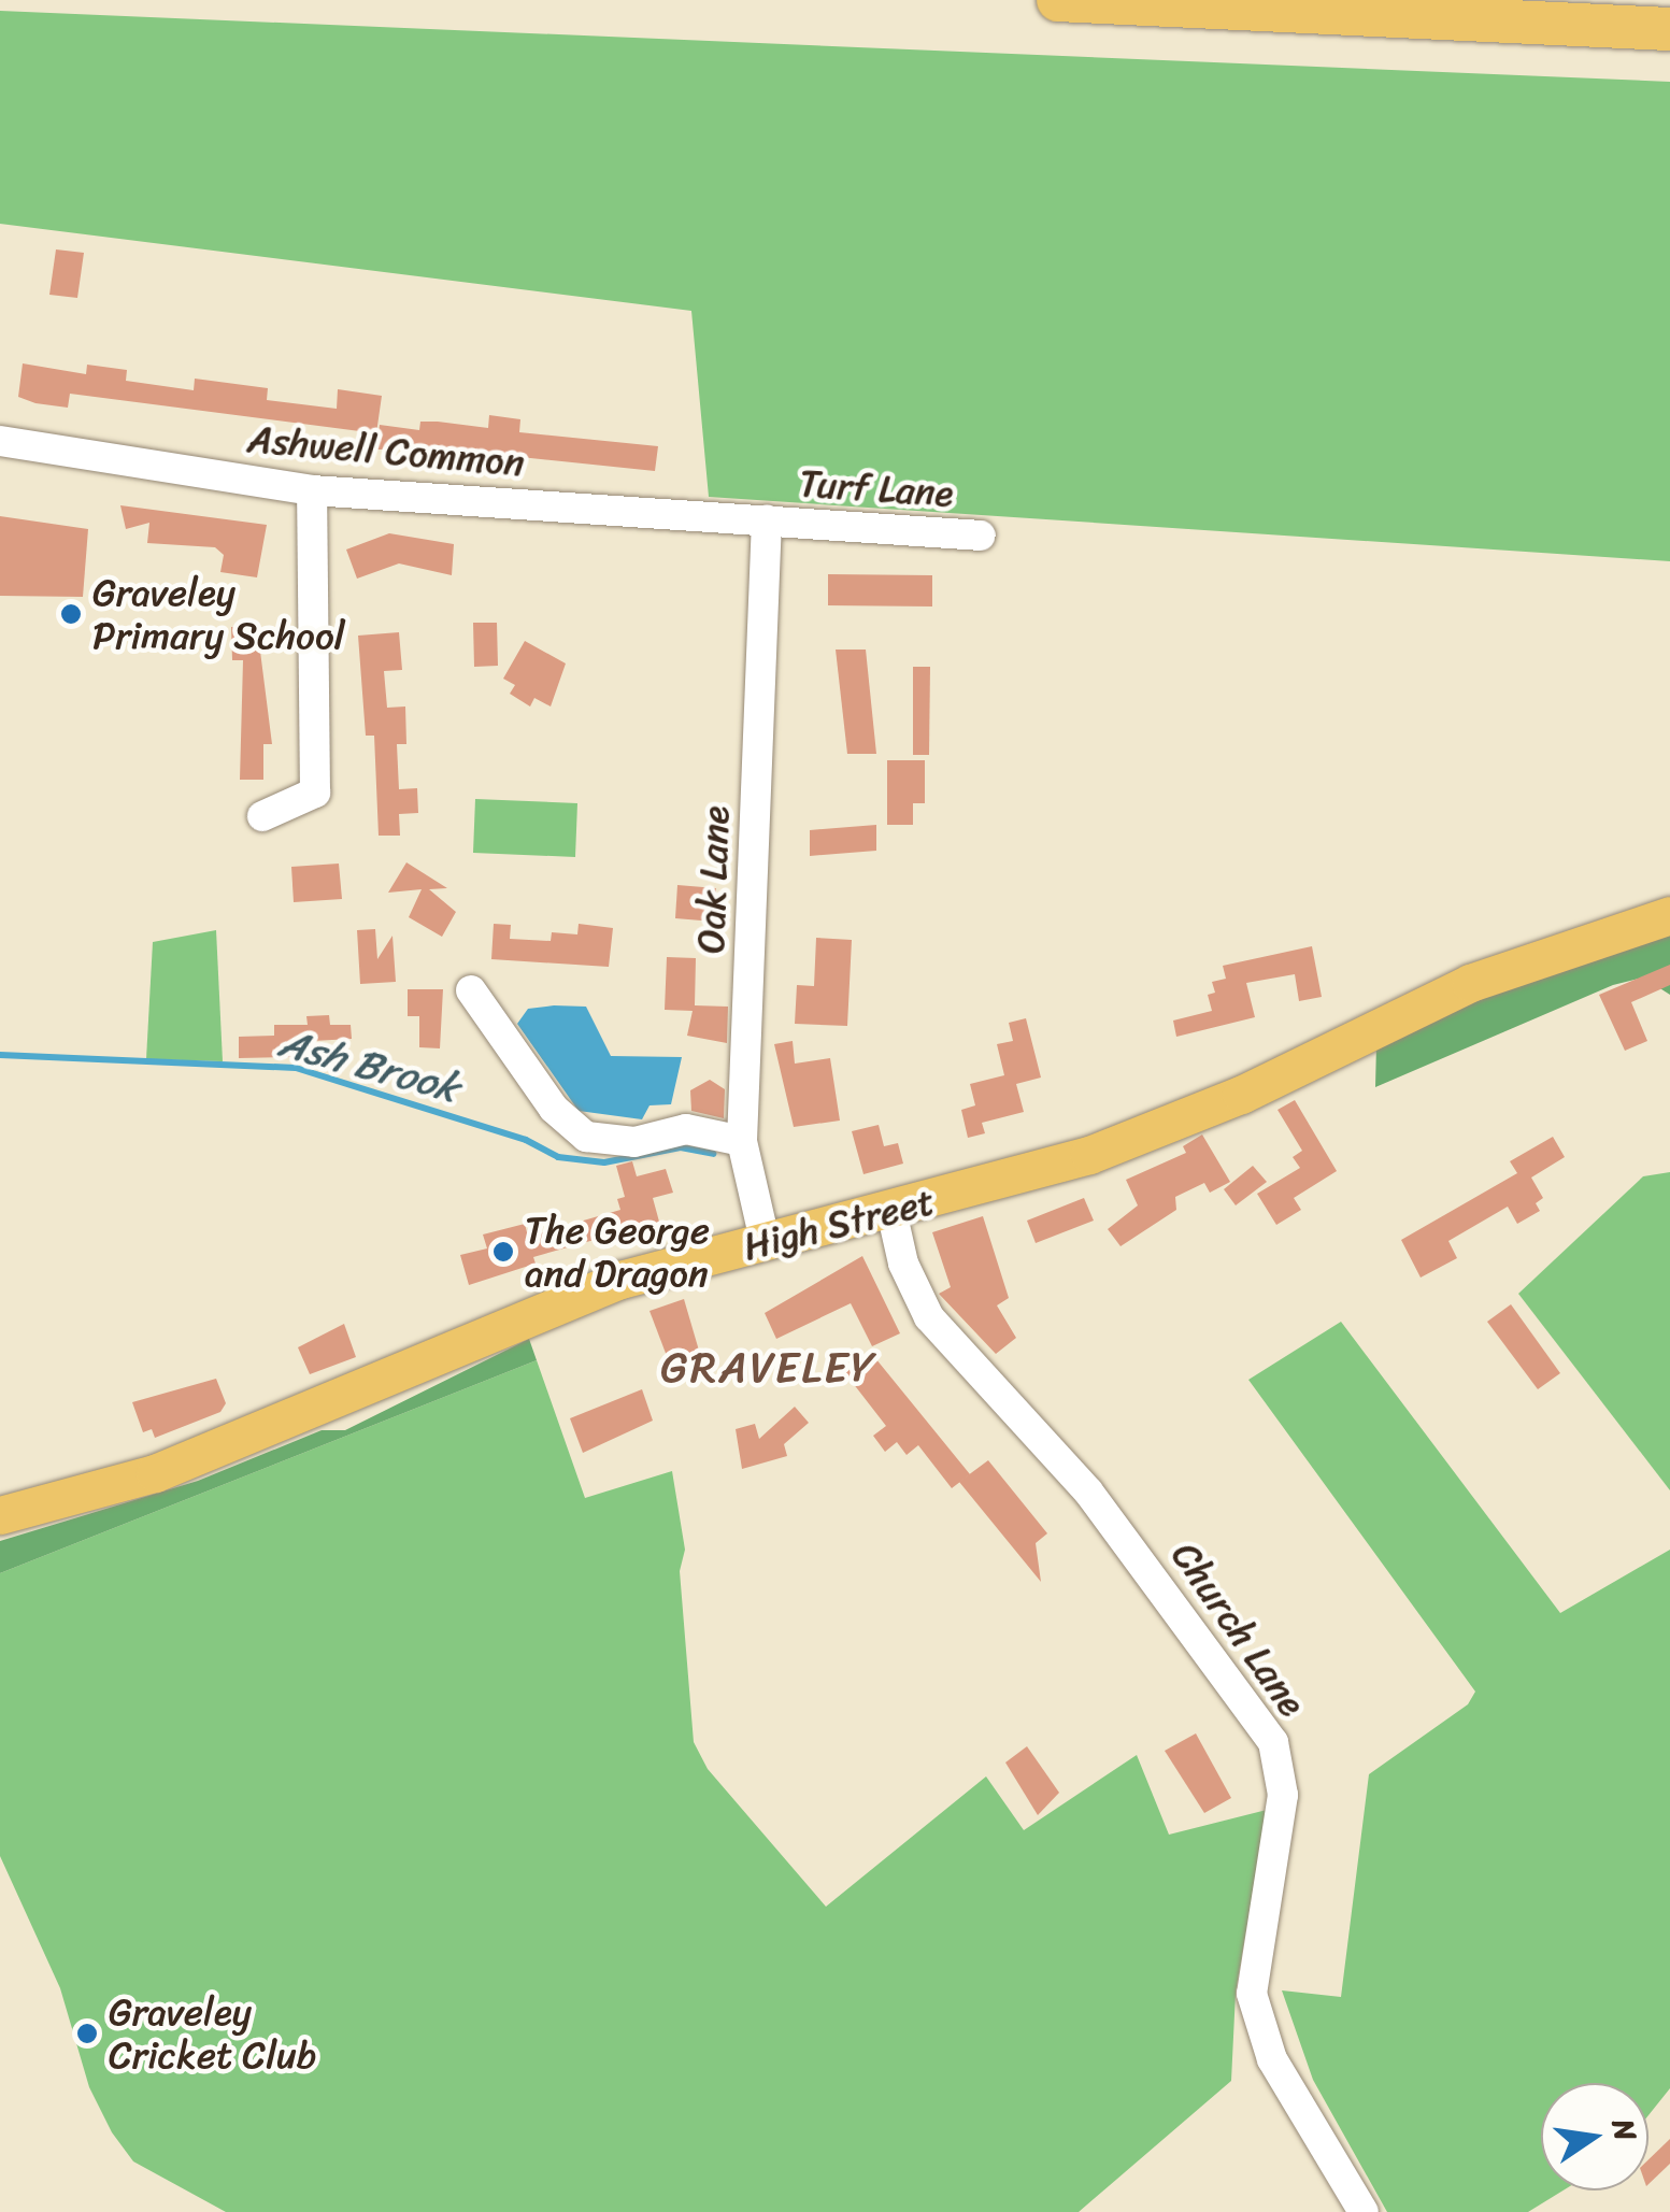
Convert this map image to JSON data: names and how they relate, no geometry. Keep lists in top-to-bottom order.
{
  "streets": {
    "main road": ["High Street"],
    "street": [
      "Ashwell Common",
      "Turf Lane",
      "Oak Lane",
      "Church Lane"
    ]
  },
  "crossings": [
    ["Ashwell Common", "Turf Lane"],
    ["Ashwell Common", "Oak Lane"],
    ["Turf Lane", "Oak Lane"],
    ["Oak Lane", "High Street"],
    ["High Street", "Church Lane"]
  ],
  "districts": ["GRAVELEY"],
  "water": ["Ash Brook"],
  "places": ["Graveley Primary School", "The George and Dragon", "Graveley Cricket Club"],
  "north": "right"
}
